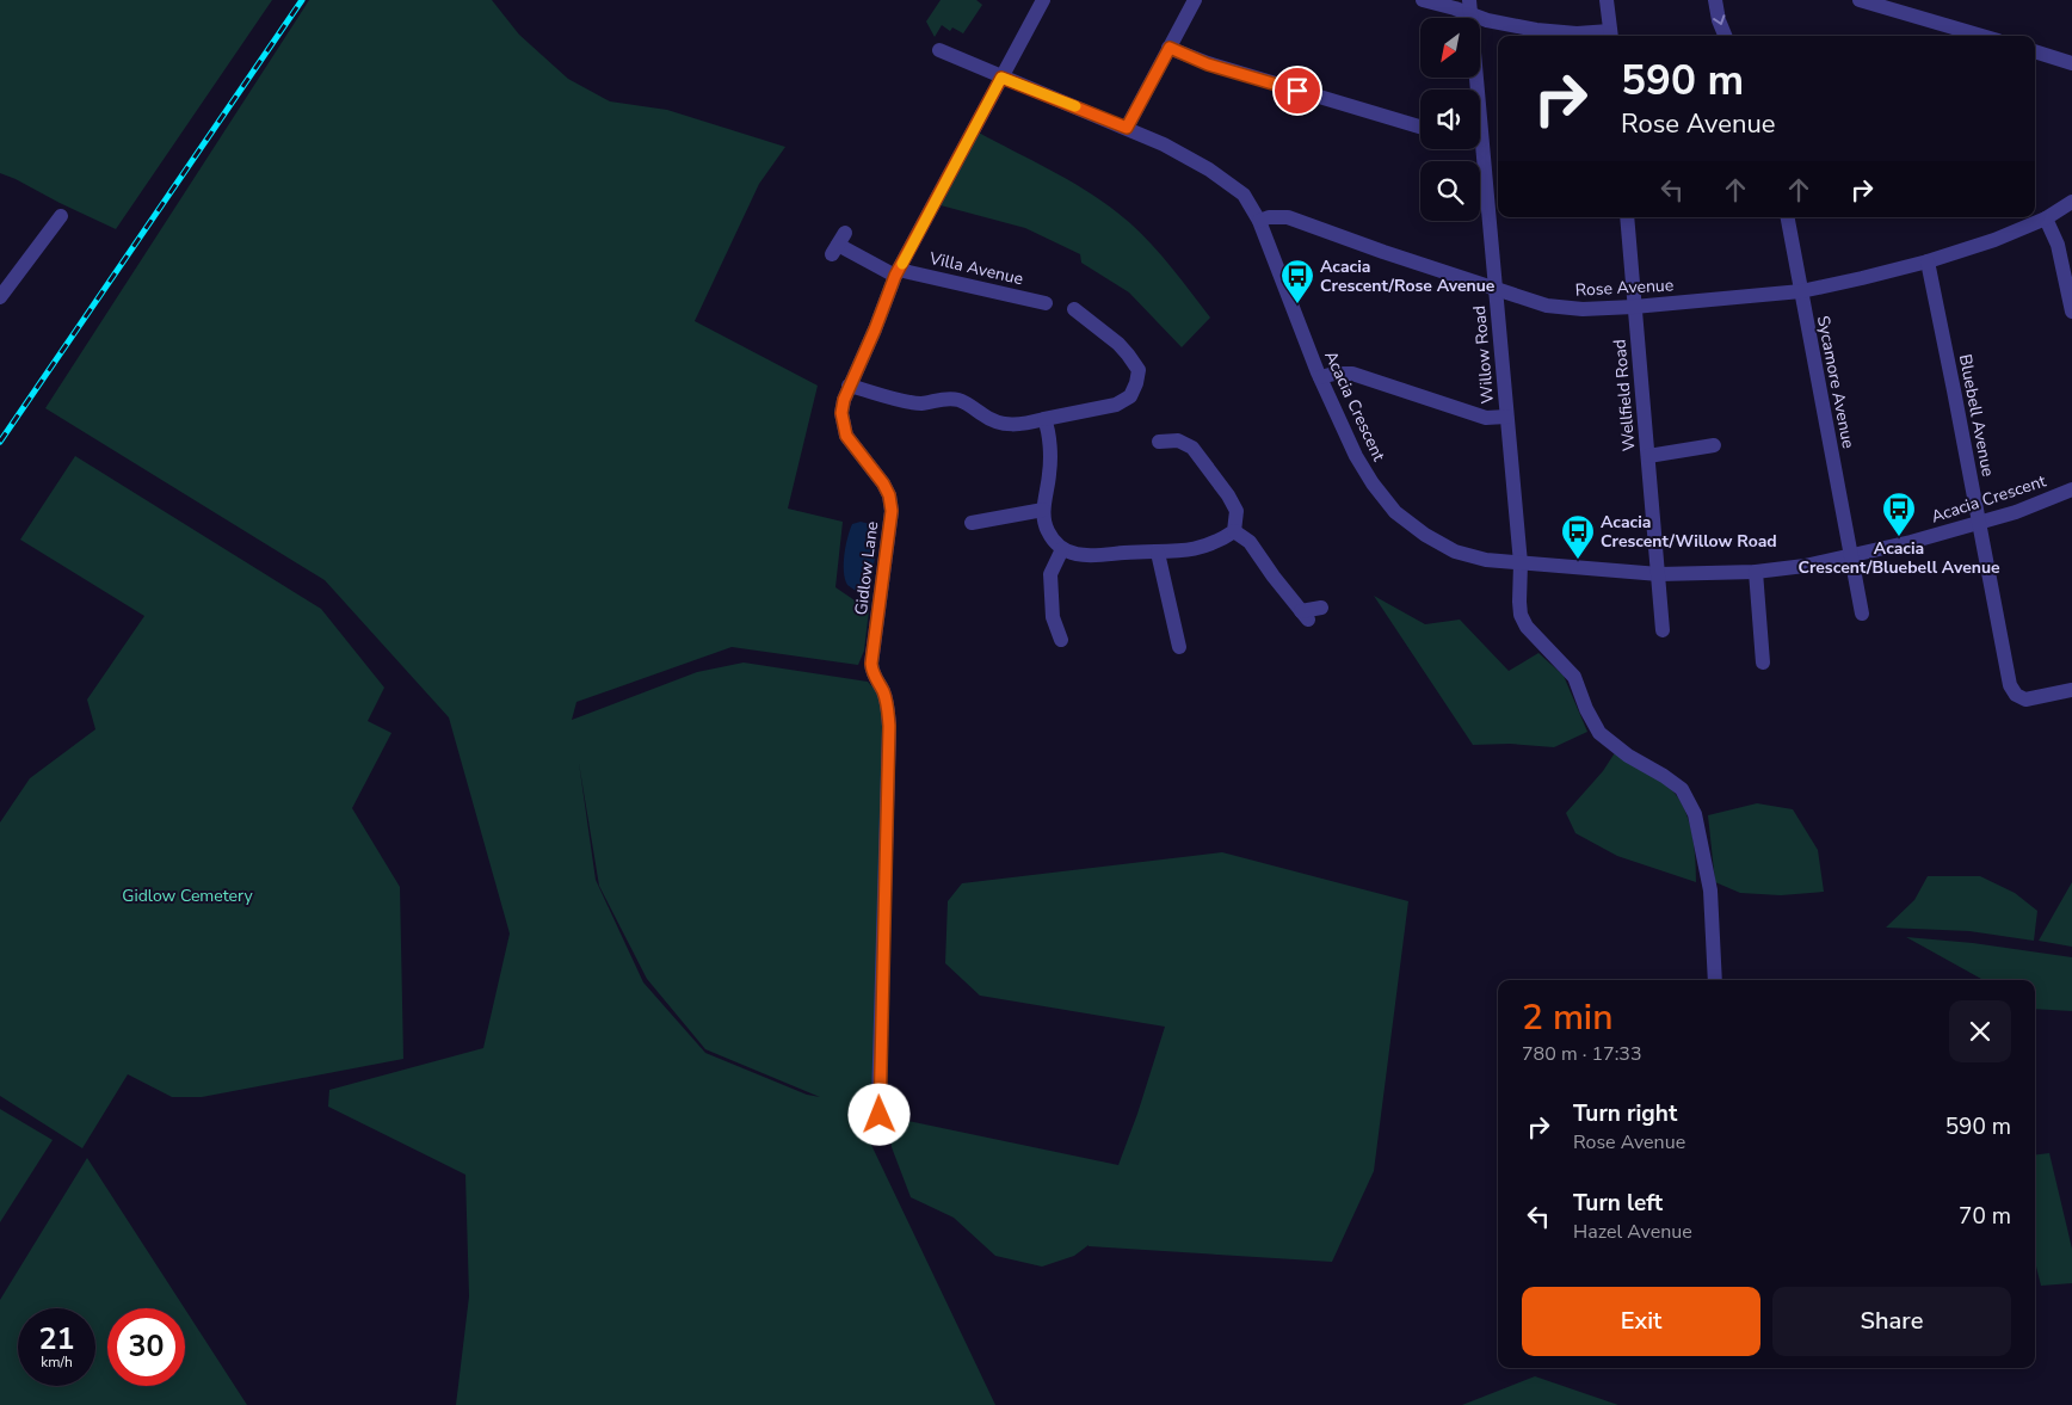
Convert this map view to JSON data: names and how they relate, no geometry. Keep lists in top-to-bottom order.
{
  "streets": {
    "street": [
      "Villa Avenue",
      "Rose Avenue",
      "Willow Road",
      "Sycamore Avenue",
      "Wellfield Road",
      "Acacia Crescent",
      "Bluebell Avenue",
      "Gidlow Lane"
    ]
  },
  "crossings": [
    ["Villa Avenue", "Gidlow Lane"],
    ["Rose Avenue", "Willow Road"],
    ["Rose Avenue", "Sycamore Avenue"],
    ["Rose Avenue", "Wellfield Road"],
    ["Rose Avenue", "Acacia Crescent"],
    ["Rose Avenue", "Bluebell Avenue"],
    ["Willow Road", "Acacia Crescent"],
    ["Sycamore Avenue", "Acacia Crescent"],
    ["Wellfield Road", "Acacia Crescent"],
    ["Acacia Crescent", "Bluebell Avenue"]
  ],
  "parks": ["Gidlow Cemetery"],
  "places": {
    "bus stop": ["Acacia Crescent/Rose Avenue", "Acacia Crescent/Bluebell Avenue", "Acacia Crescent/Willow Road"]
  },
  "north": "bottom left",
  "page": {
    "turn": ["590 m", "Rose Avenue"],
    "heading": ["2 min", "780 m · 17:33"],
    "list": [
      {
        "name": "Turn right",
        "note": "Rose Avenue",
        "value": "590 m"
      },
      {
        "name": "Turn left",
        "note": "Hazel Avenue",
        "value": "70 m"
      }
    ],
    "buttons": ["Exit", "Share"],
    "speed": "21 km/h",
    "limit": "30"
  }
}
